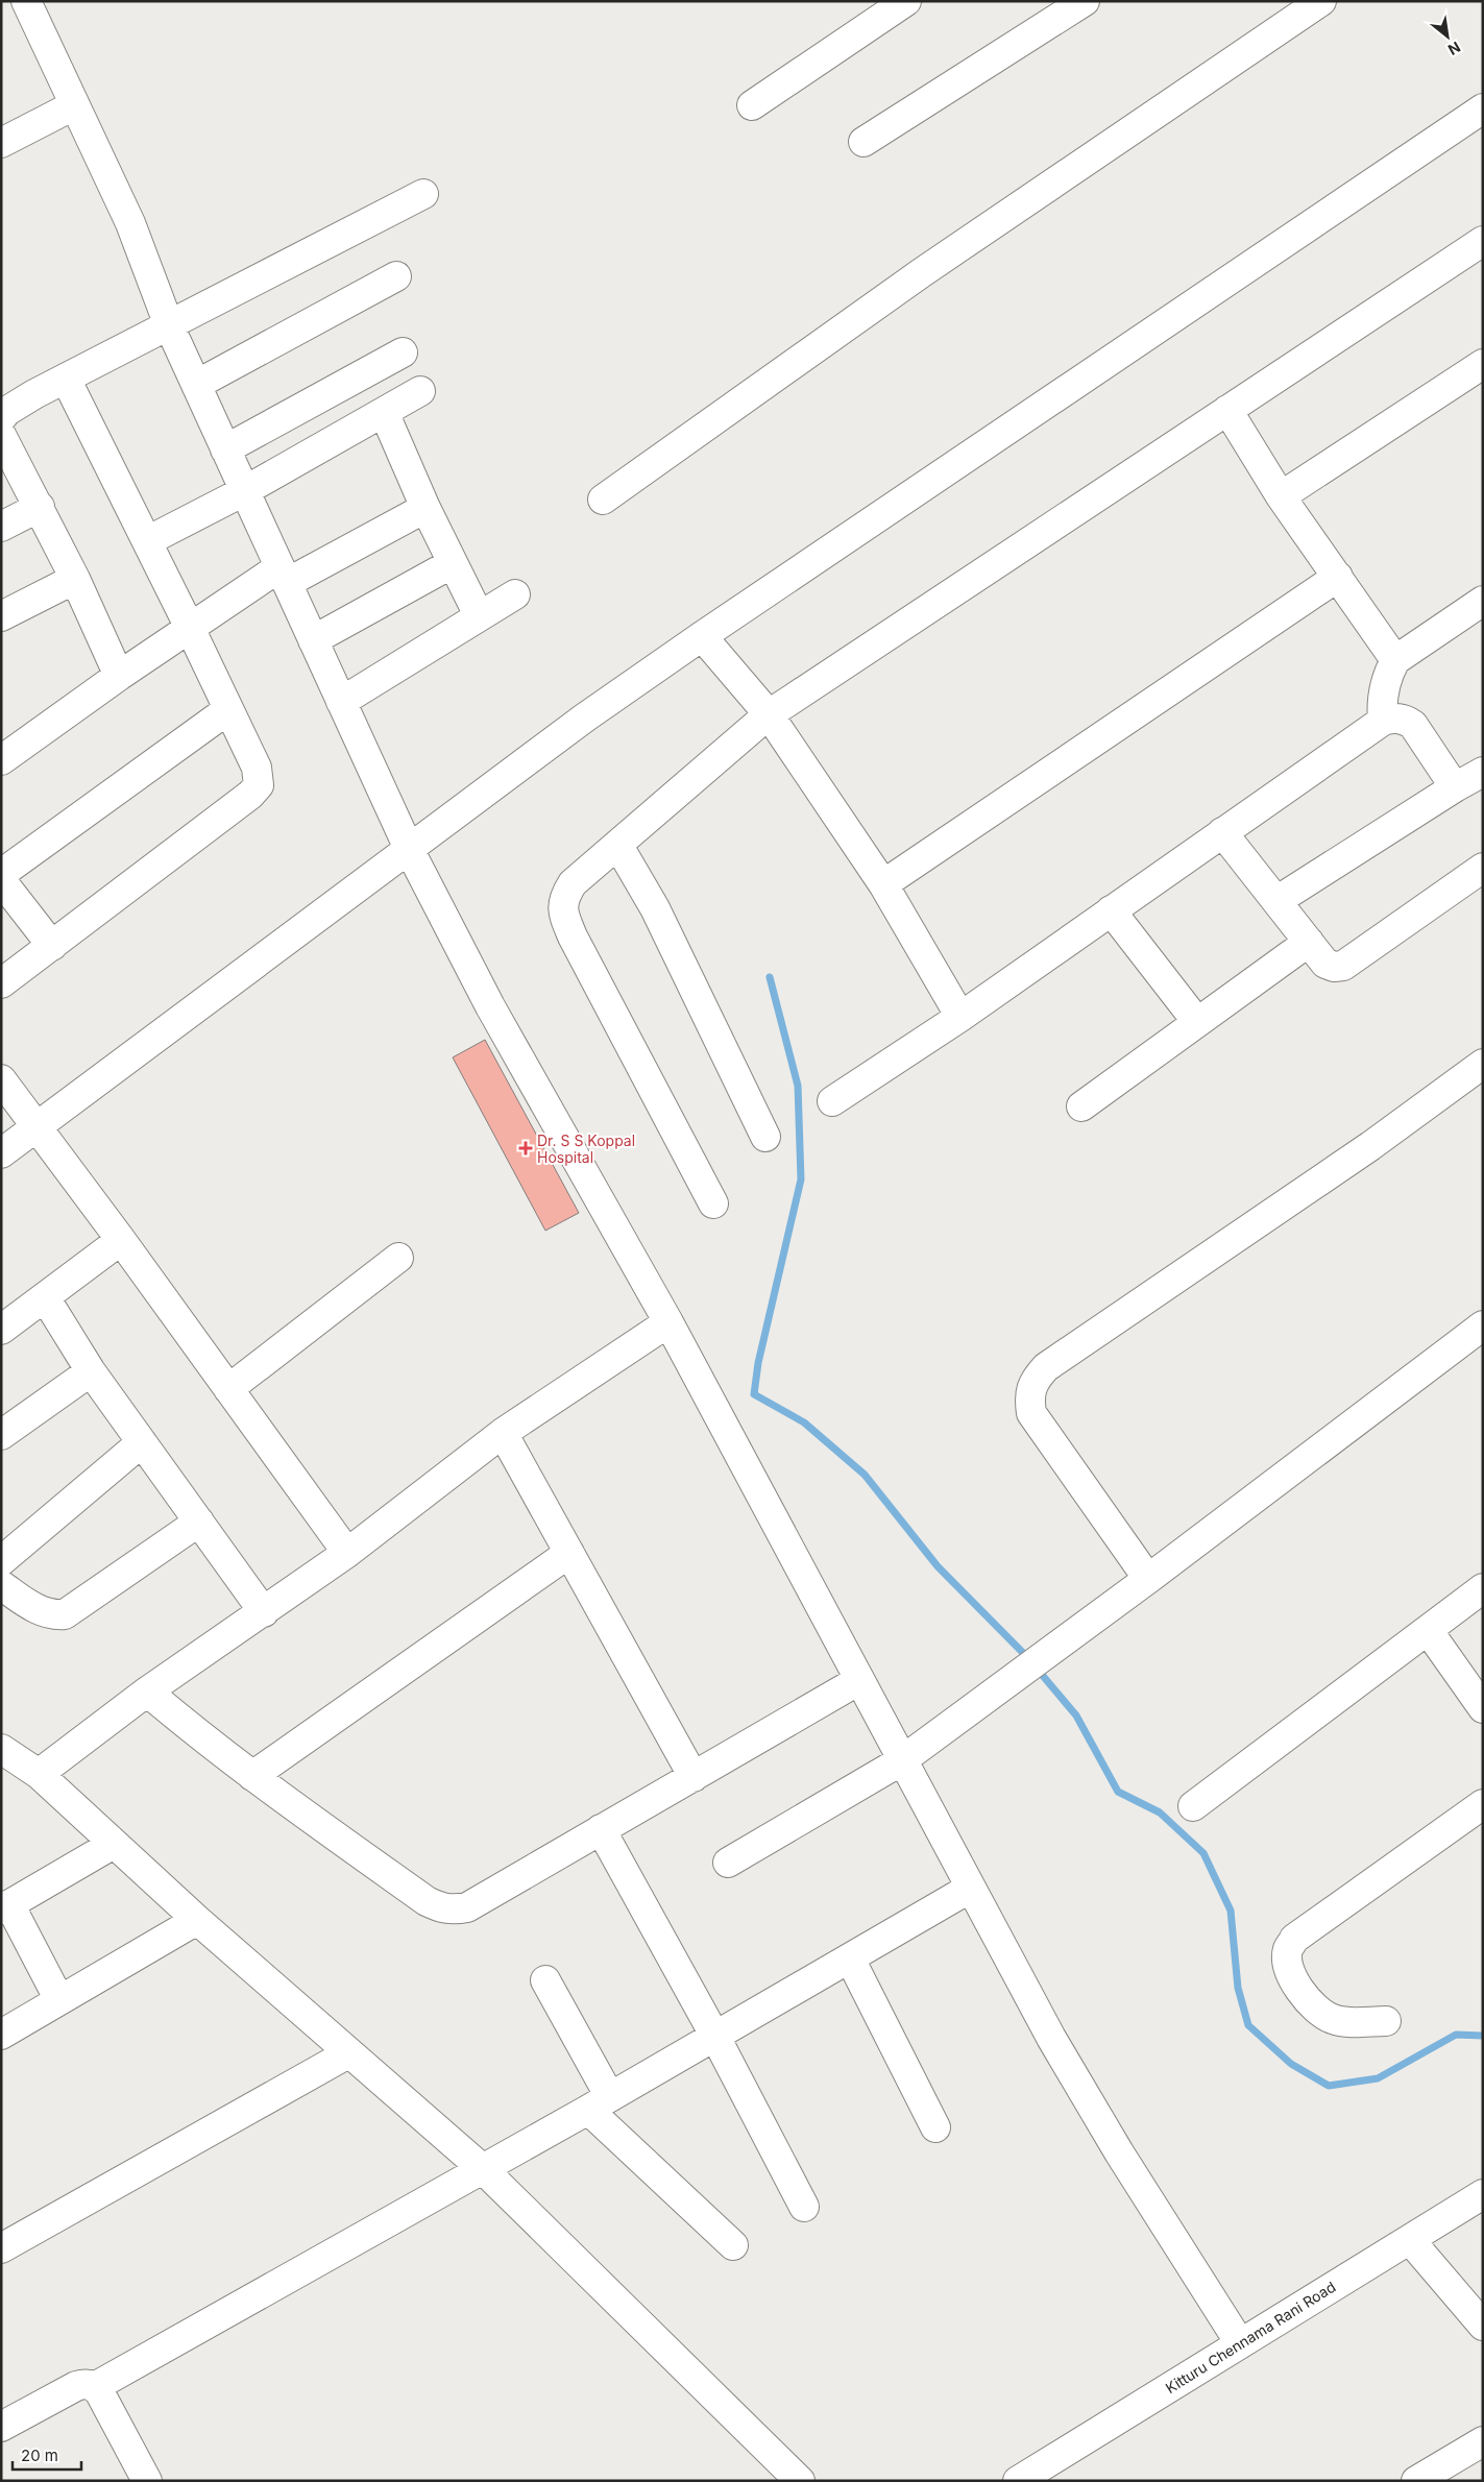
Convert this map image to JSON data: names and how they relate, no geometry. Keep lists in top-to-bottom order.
{
  "streets": {
    "street": ["Kitturu Chennama Rani Road"]
  },
  "places": {
    "health": ["Dr. S S Koppal Hospital"]
  },
  "scale_bar": "20 m",
  "north": "bottom right"
}
